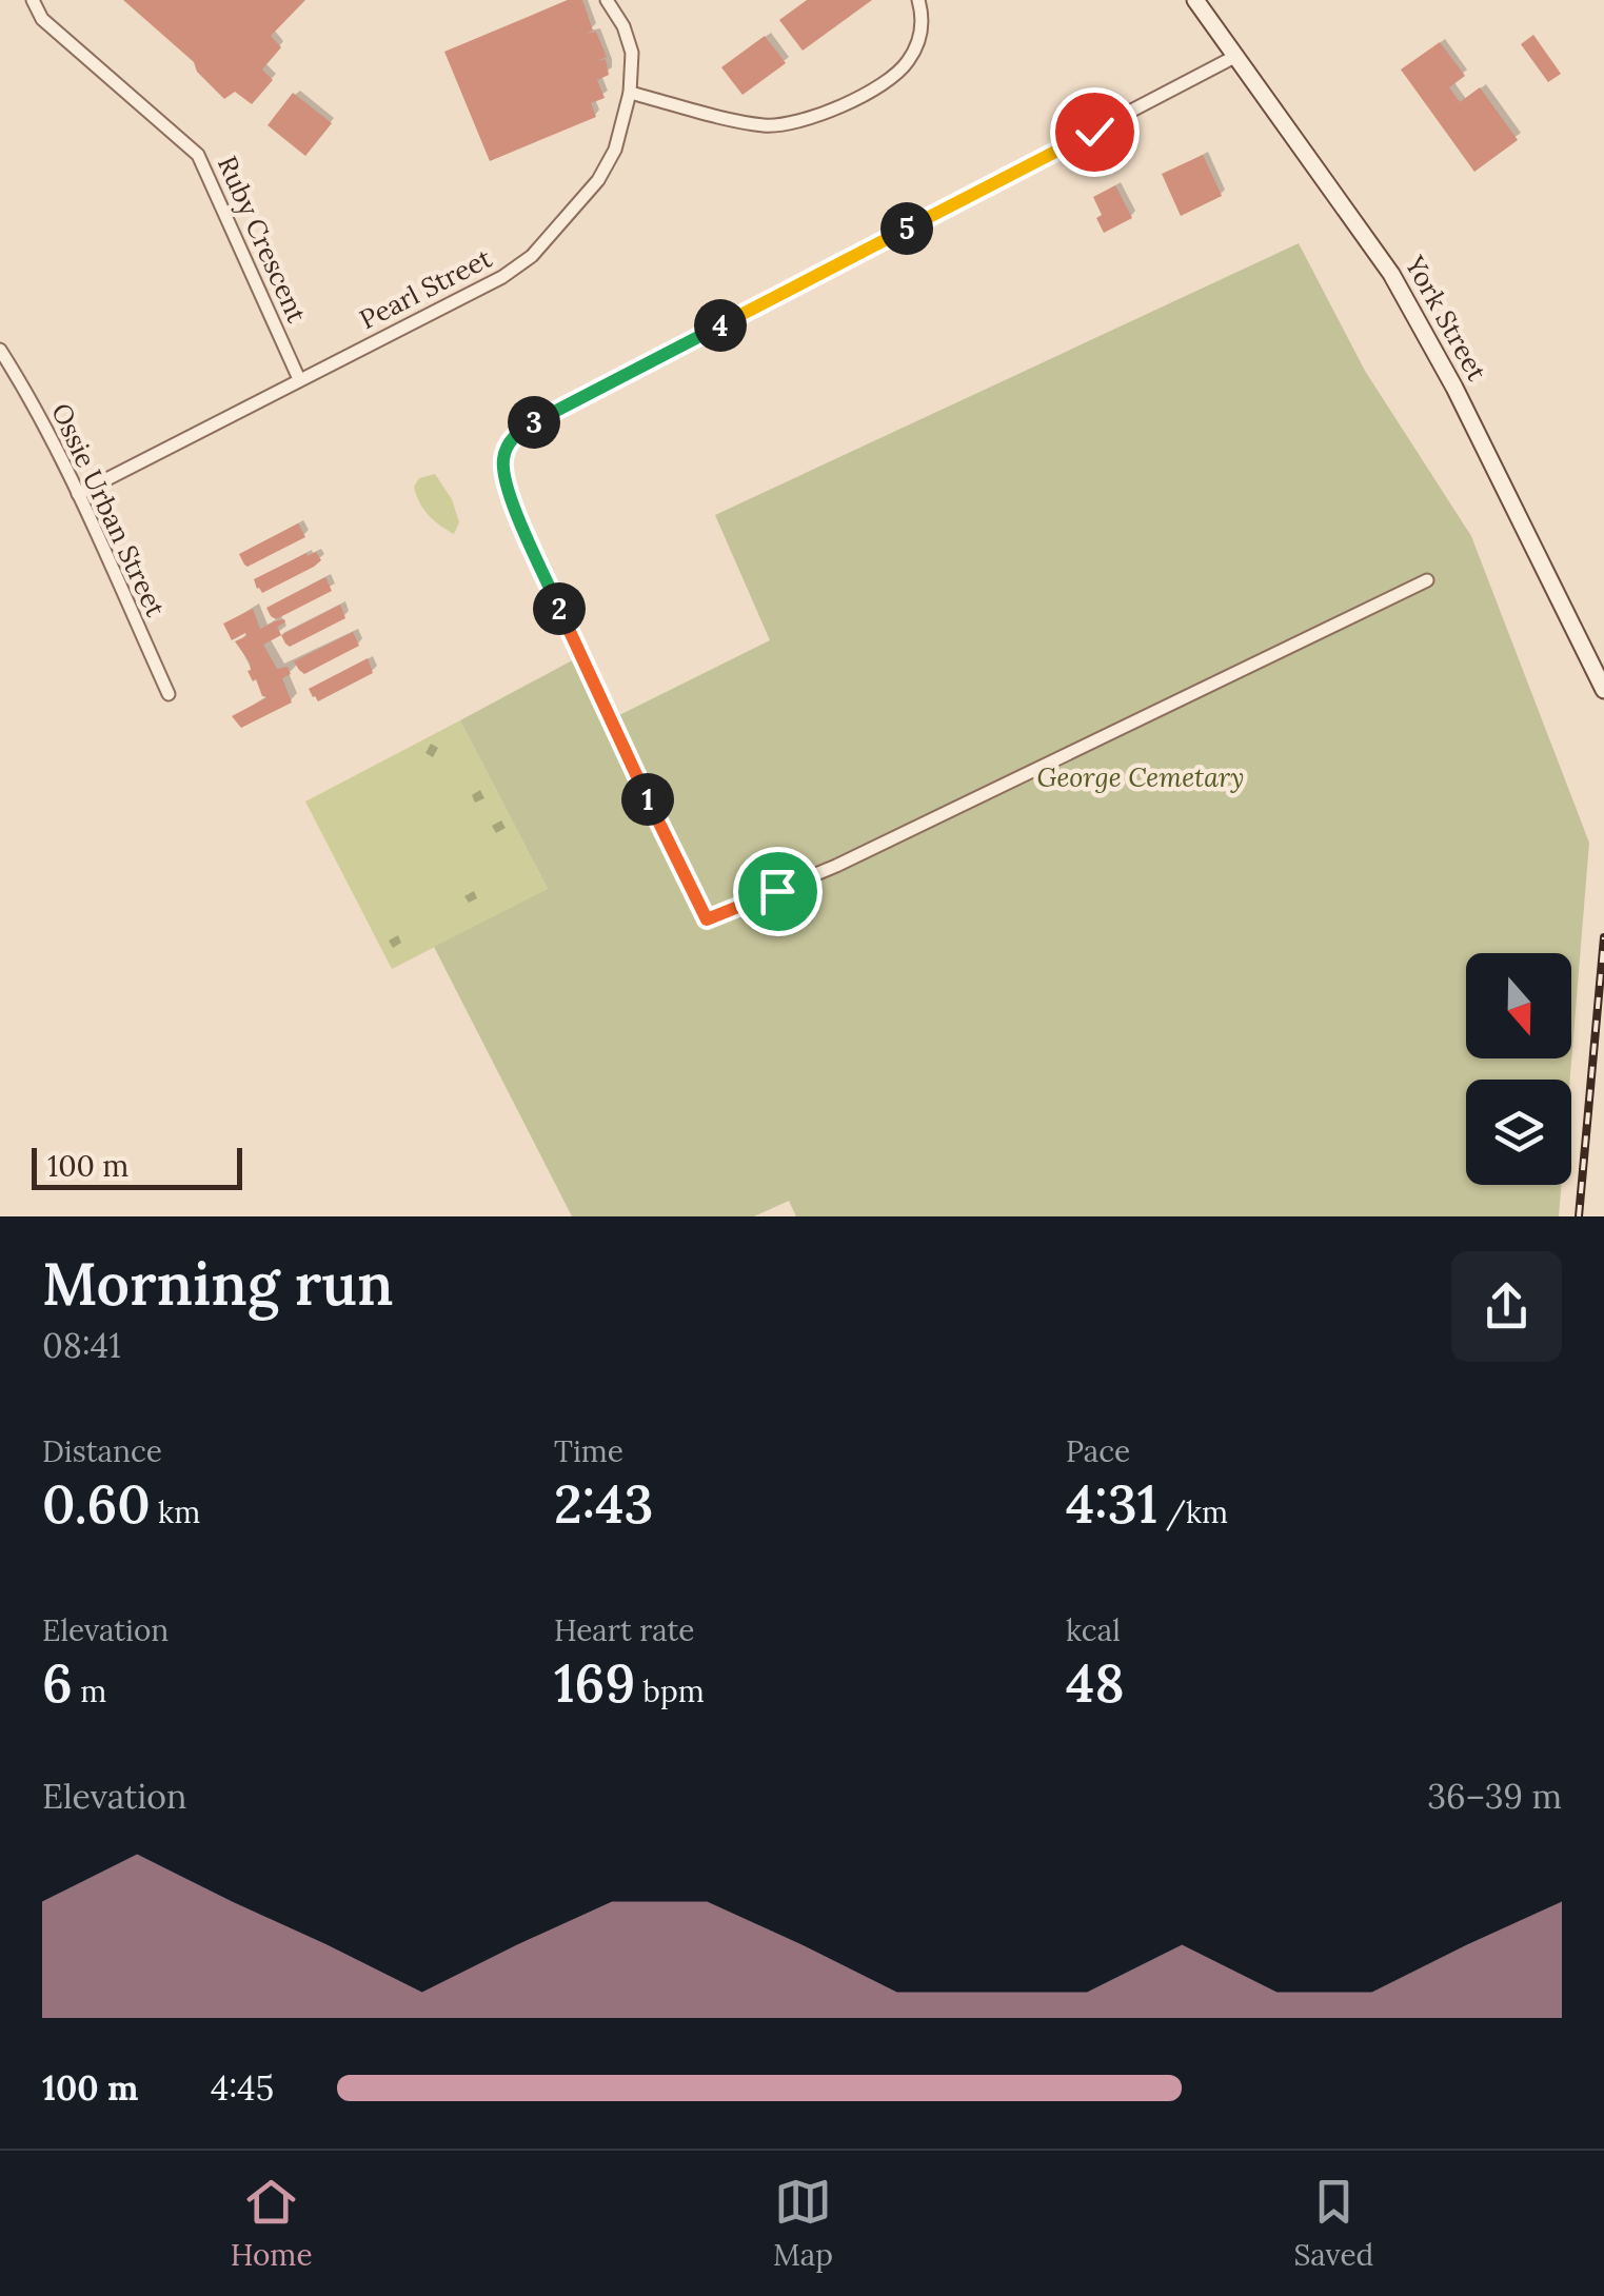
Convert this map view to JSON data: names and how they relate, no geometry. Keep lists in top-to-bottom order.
{
  "streets": {
    "main road": ["York Street"],
    "street": ["Ruby Crescent", "Pearl Street", "Ossie Urban Street"]
  },
  "crossings": [
    ["Ruby Crescent", "Pearl Street"],
    ["Pearl Street", "Ossie Urban Street"]
  ],
  "parks": ["George Cemetary"],
  "scale_bar": "100 m",
  "north": "bottom",
  "page": {
    "pins": [
      "5",
      "4",
      "3",
      "2",
      "1"
    ],
    "scale": "100 m",
    "heading": ["Morning run", "08:41"],
    "stats": [
      ["Distance", "0.60 km"],
      ["Time", "2:43"],
      ["Pace", "4:31 /km"],
      ["Elevation", "6 m"],
      ["Heart rate", "169 bpm"],
      ["kcal", "48"]
    ],
    "chart": ["Elevation", "36–39 m"],
    "list": [
      {
        "name": "100 m",
        "note": "4:45"
      }
    ],
    "tabs": ["Home", "Map", "Saved"]
  }
}
